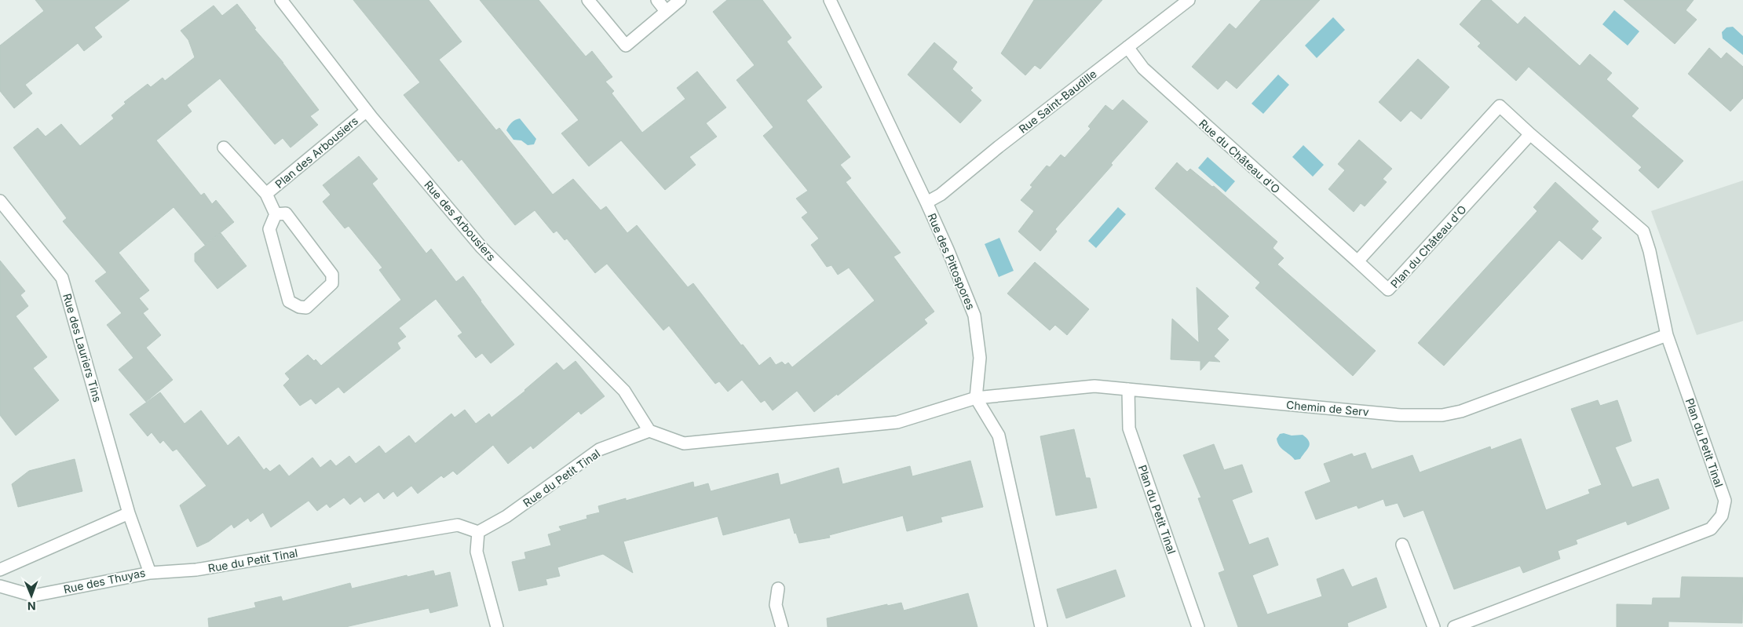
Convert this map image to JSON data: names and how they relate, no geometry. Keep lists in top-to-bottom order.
{
  "streets": {
    "street": [
      "Rue Saint-Baudille",
      "Plan des Arbousiers",
      "Rue du Château d'O",
      "Rue des Arbousiers",
      "Plan du Château d'O",
      "Rue des Pittospores",
      "Rue des Lauriers Tins",
      "Chemin de Serv",
      "Plan du Petit Tinal",
      "Rue du Petit Tinal",
      "Rue des Thuyas"
    ]
  },
  "crossings": [
    ["Rue Saint-Baudille", "Rue du Château d'O"],
    ["Rue Saint-Baudille", "Rue des Pittospores"],
    ["Plan des Arbousiers", "Rue des Arbousiers"],
    ["Rue du Château d'O", "Plan du Château d'O"],
    ["Rue des Arbousiers", "Rue du Petit Tinal"],
    ["Plan du Château d'O", "Plan du Petit Tinal"],
    ["Rue des Pittospores", "Chemin de Serv"],
    ["Rue des Lauriers Tins", "Rue des Thuyas"],
    ["Chemin de Serv", "Plan du Petit Tinal"],
    ["Rue du Petit Tinal", "Rue des Thuyas"]
  ],
  "north": "bottom"
}
